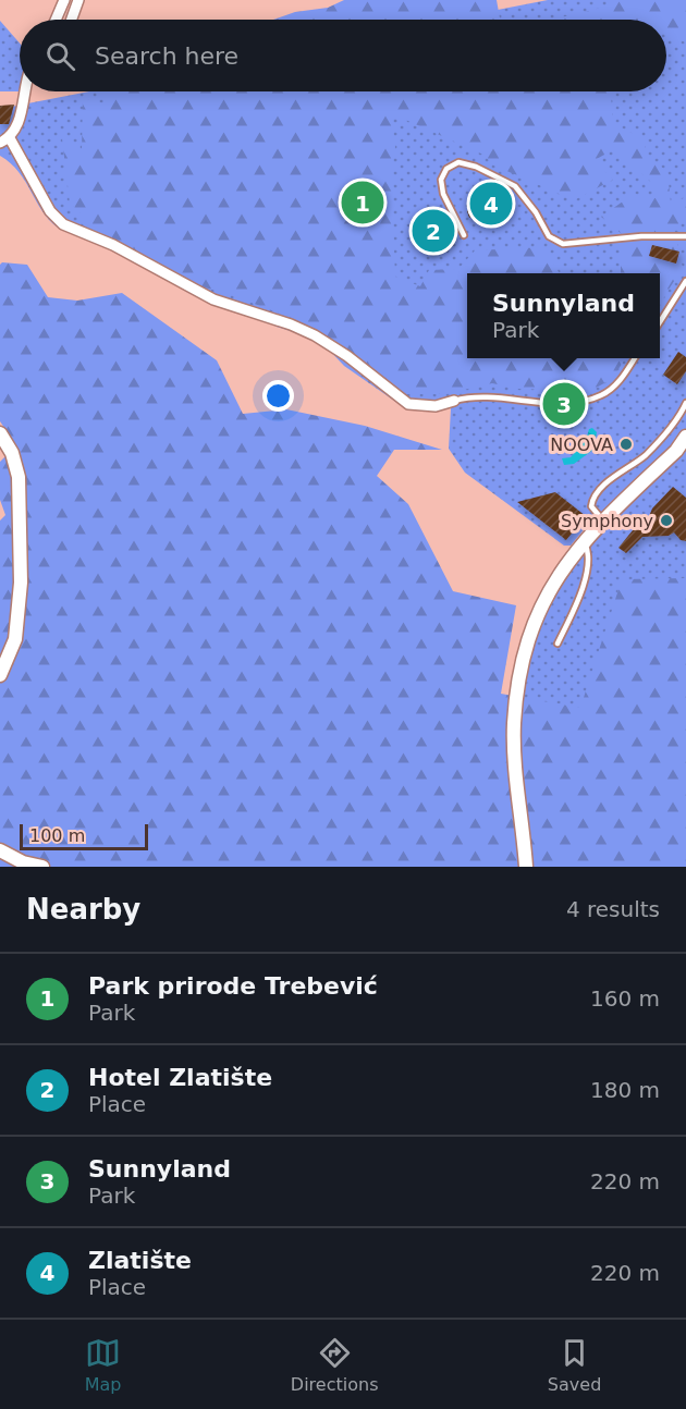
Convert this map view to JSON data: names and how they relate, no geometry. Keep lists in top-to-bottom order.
{
  "places": ["NOOVA", "Symphony"],
  "scale_bar": "100 m",
  "page": {
    "search": "Search here",
    "pins": [
      "1",
      "4",
      "2",
      "3"
    ],
    "popup": ["Sunnyland", "Park"],
    "scale": "100 m",
    "heading": ["Nearby", "4 results"],
    "list": [
      {
        "mark": "1",
        "name": "Park prirode Trebević",
        "note": "Park",
        "value": "160 m"
      },
      {
        "mark": "2",
        "name": "Hotel Zlatište",
        "note": "Place",
        "value": "180 m"
      },
      {
        "mark": "3",
        "name": "Sunnyland",
        "note": "Park",
        "value": "220 m"
      },
      {
        "mark": "4",
        "name": "Zlatište",
        "note": "Place",
        "value": "220 m"
      }
    ],
    "nav": ["Map", "Directions", "Saved"]
  }
}
